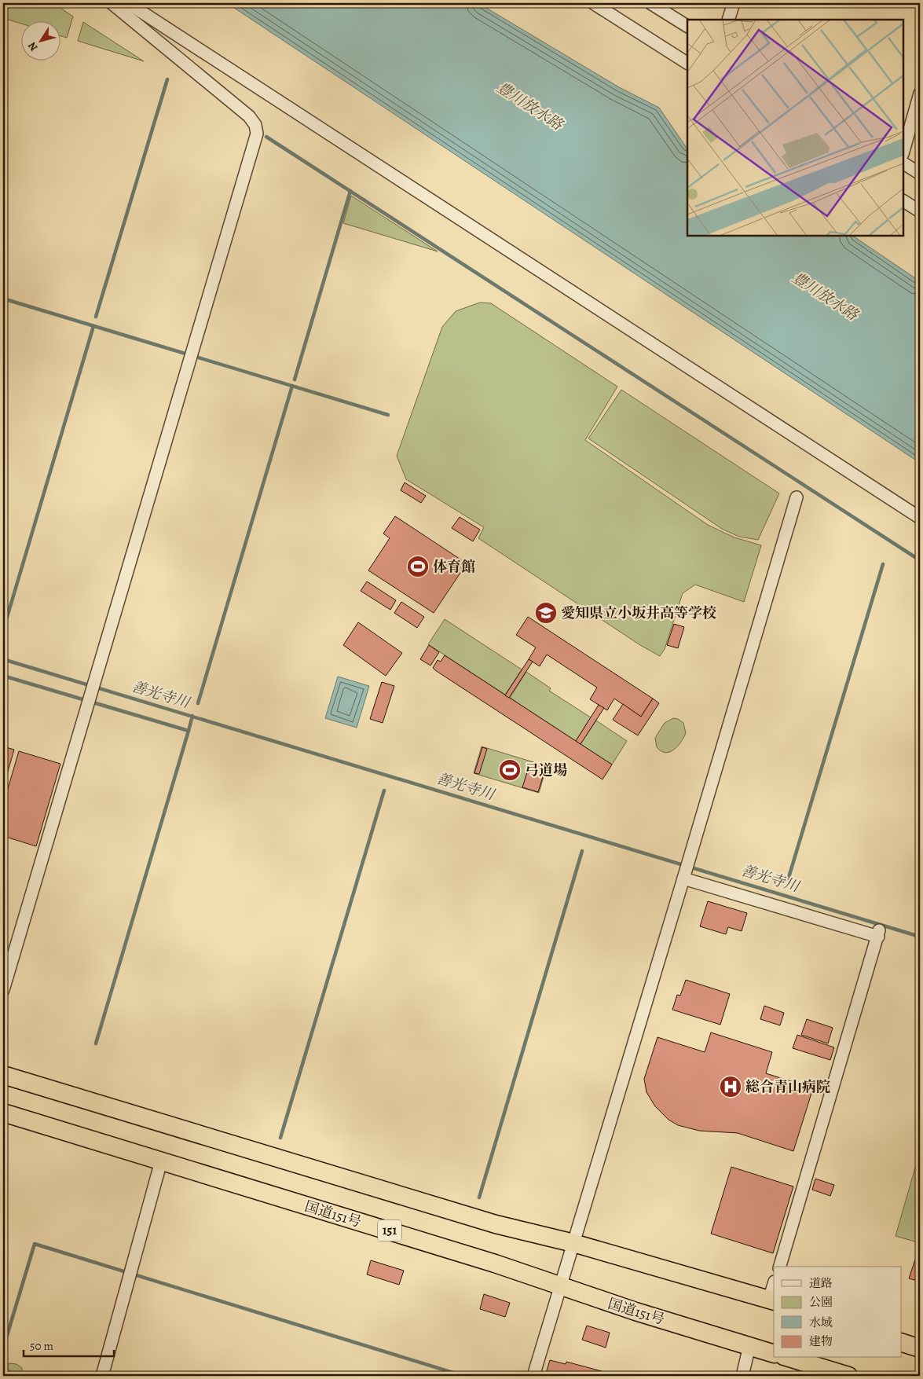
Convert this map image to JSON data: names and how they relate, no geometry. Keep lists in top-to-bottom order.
{
  "streets": {
    "highway": ["国道151号", "151"]
  },
  "water": ["豊川放水路", "善光寺川"],
  "places": {
    "sports": ["体育館", "弓道場"],
    "school or university": ["愛知県立小坂井高等学校"],
    "hospital": ["総合青山病院"]
  },
  "legend": [
    "道路",
    "公園",
    "水域",
    "建物"
  ],
  "scale_bar": "50 m",
  "north": "bottom left"
}
